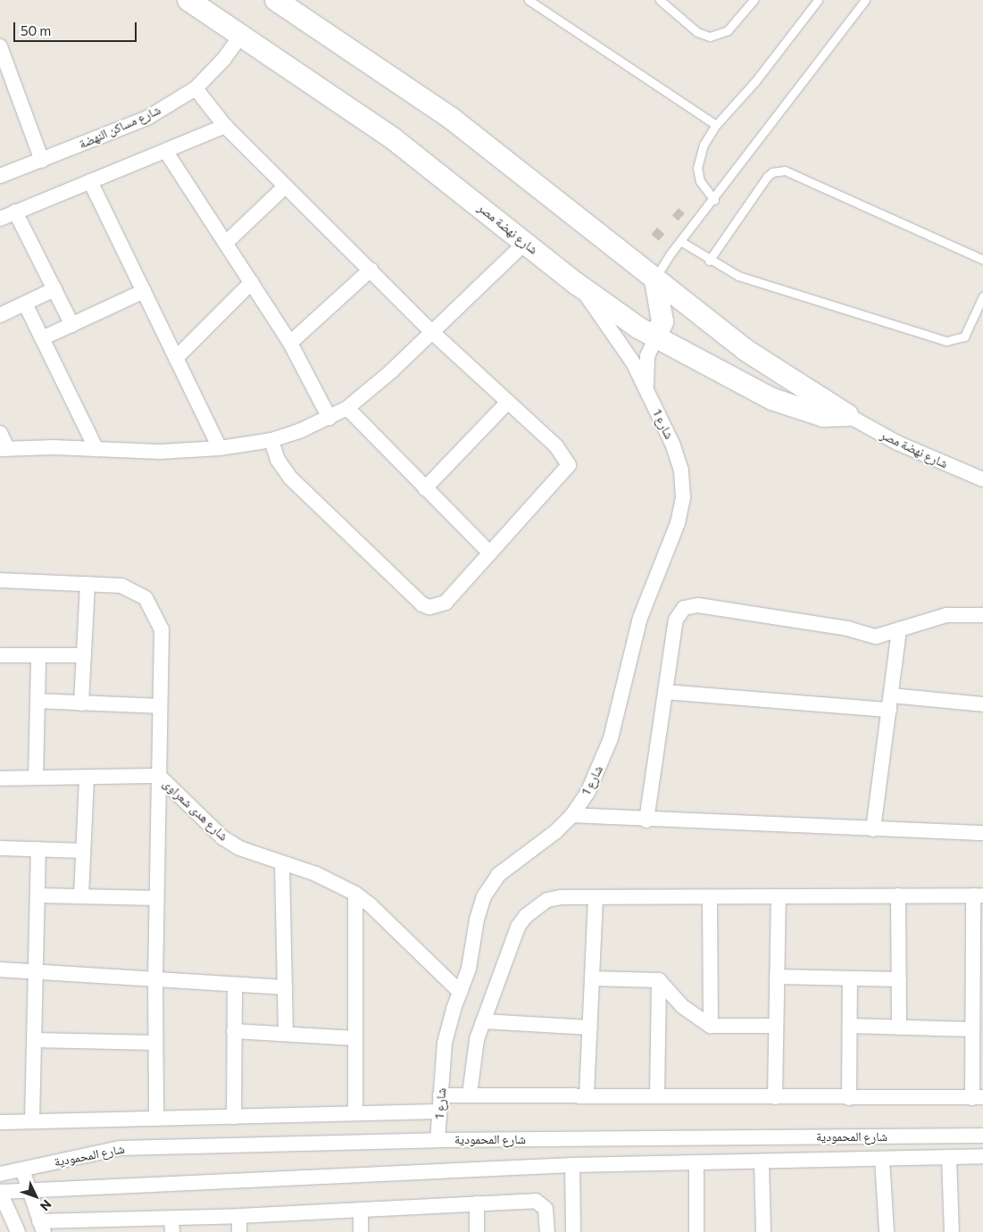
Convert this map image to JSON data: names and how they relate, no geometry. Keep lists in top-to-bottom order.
{
  "streets": {
    "street": [
      "شارع مساكن النهضة",
      "شارع نهضة مصر",
      "شارع 1",
      "شارع هدى شعراوى",
      "شارع المحمودية"
    ]
  },
  "crossings": [
    ["شارع مساكن النهضة", "شارع نهضة مصر"],
    ["شارع نهضة مصر", "شارع 1"],
    ["شارع 1", "شارع هدى شعراوى"],
    ["شارع 1", "شارع المحمودية"]
  ],
  "scale_bar": "50 m",
  "north": "bottom right"
}
